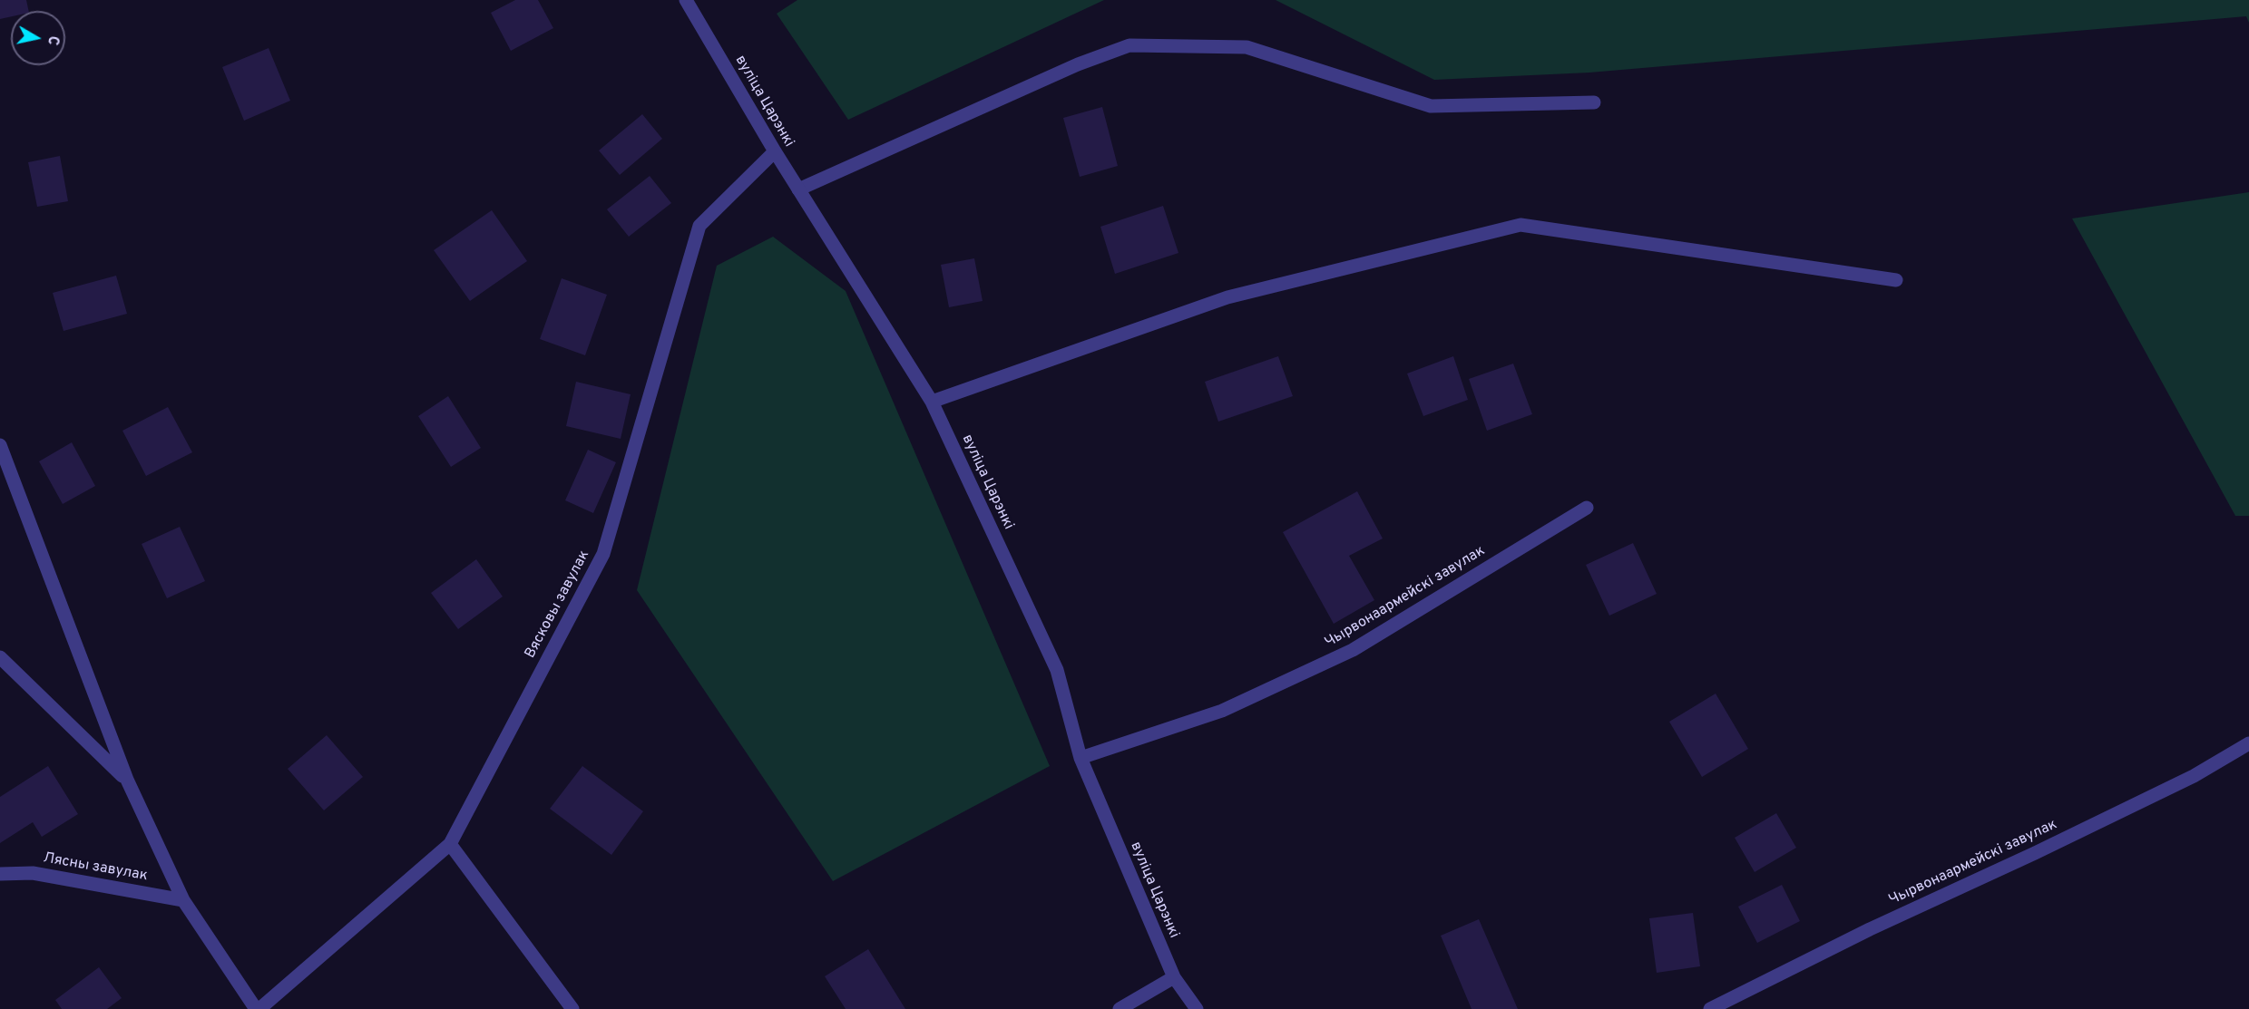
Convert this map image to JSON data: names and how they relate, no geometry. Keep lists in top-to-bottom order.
{
  "streets": {
    "street": [
      "вуліца Царэнкі",
      "Чырвонаармейскі завулак",
      "Вясковы завулак",
      "Лясны завулак"
    ]
  },
  "crossings": [
    ["вуліца Царэнкі", "Чырвонаармейскі завулак"],
    ["вуліца Царэнкі", "Вясковы завулак"]
  ],
  "north": "right"
}
